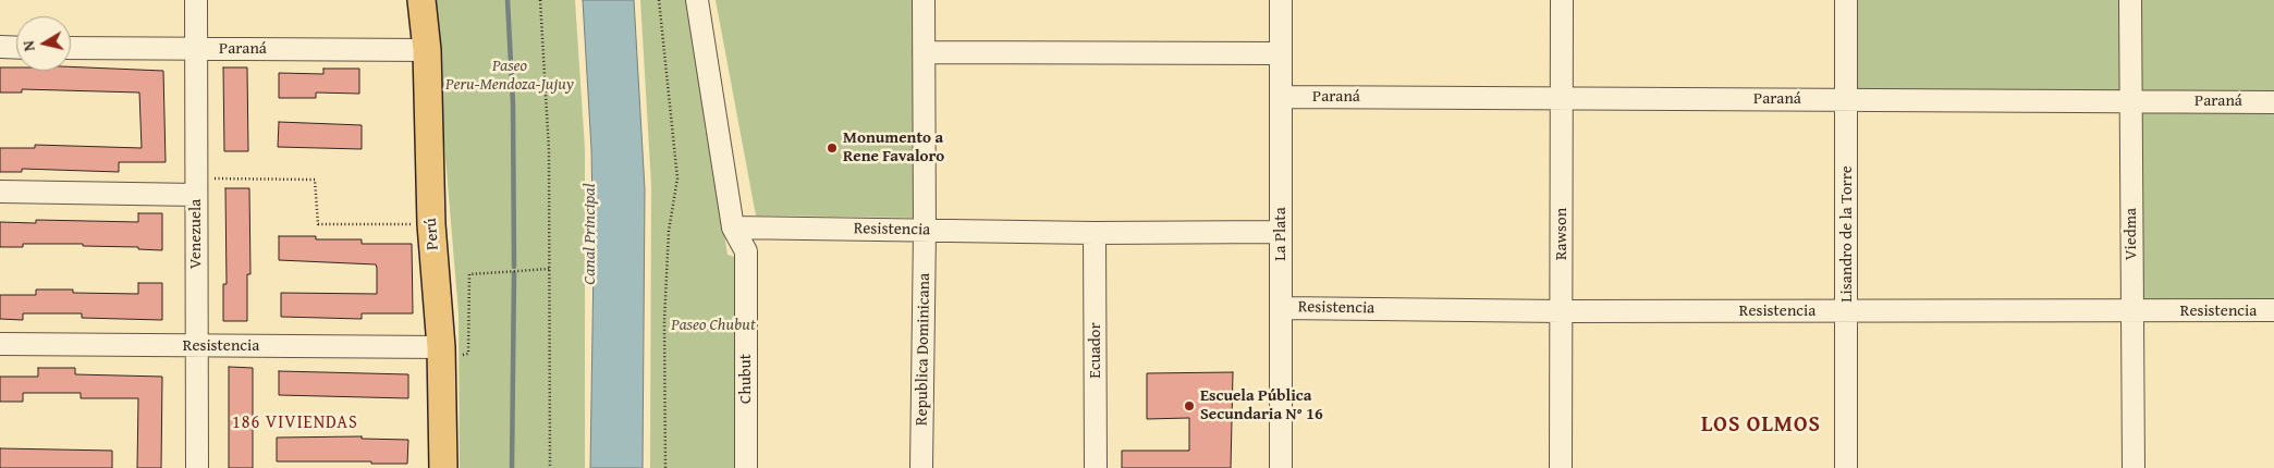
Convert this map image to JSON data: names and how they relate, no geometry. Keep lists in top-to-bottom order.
{
  "streets": {
    "main road": ["Perú"],
    "street": [
      "Paraná",
      "Resistencia",
      "Venezuela",
      "La Plata",
      "Rawson",
      "Lisandro de la Torre",
      "Viedma",
      "Republica Dominicana",
      "Ecuador",
      "Chubut"
    ]
  },
  "crossings": [
    ["Paraná", "Venezuela"],
    ["Paraná", "Perú"],
    ["Paraná", "La Plata"],
    ["Paraná", "Rawson"],
    ["Paraná", "Lisandro de la Torre"],
    ["Paraná", "Viedma"],
    ["Resistencia", "Venezuela"],
    ["Resistencia", "Perú"],
    ["Resistencia", "La Plata"],
    ["Resistencia", "Rawson"],
    ["Resistencia", "Lisandro de la Torre"],
    ["Resistencia", "Viedma"],
    ["Resistencia", "Republica Dominicana"],
    ["Resistencia", "Ecuador"],
    ["Resistencia", "Chubut"]
  ],
  "districts": ["186 VIVIENDAS", "LOS OLMOS"],
  "water": ["Canal Principal"],
  "parks": ["Paseo Peru-Mendoza-Jujuy", "Paseo Chubut"],
  "places": ["Monumento a Rene Favaloro", "Escuela Pública Secundaria N° 16"],
  "north": "left"
}
